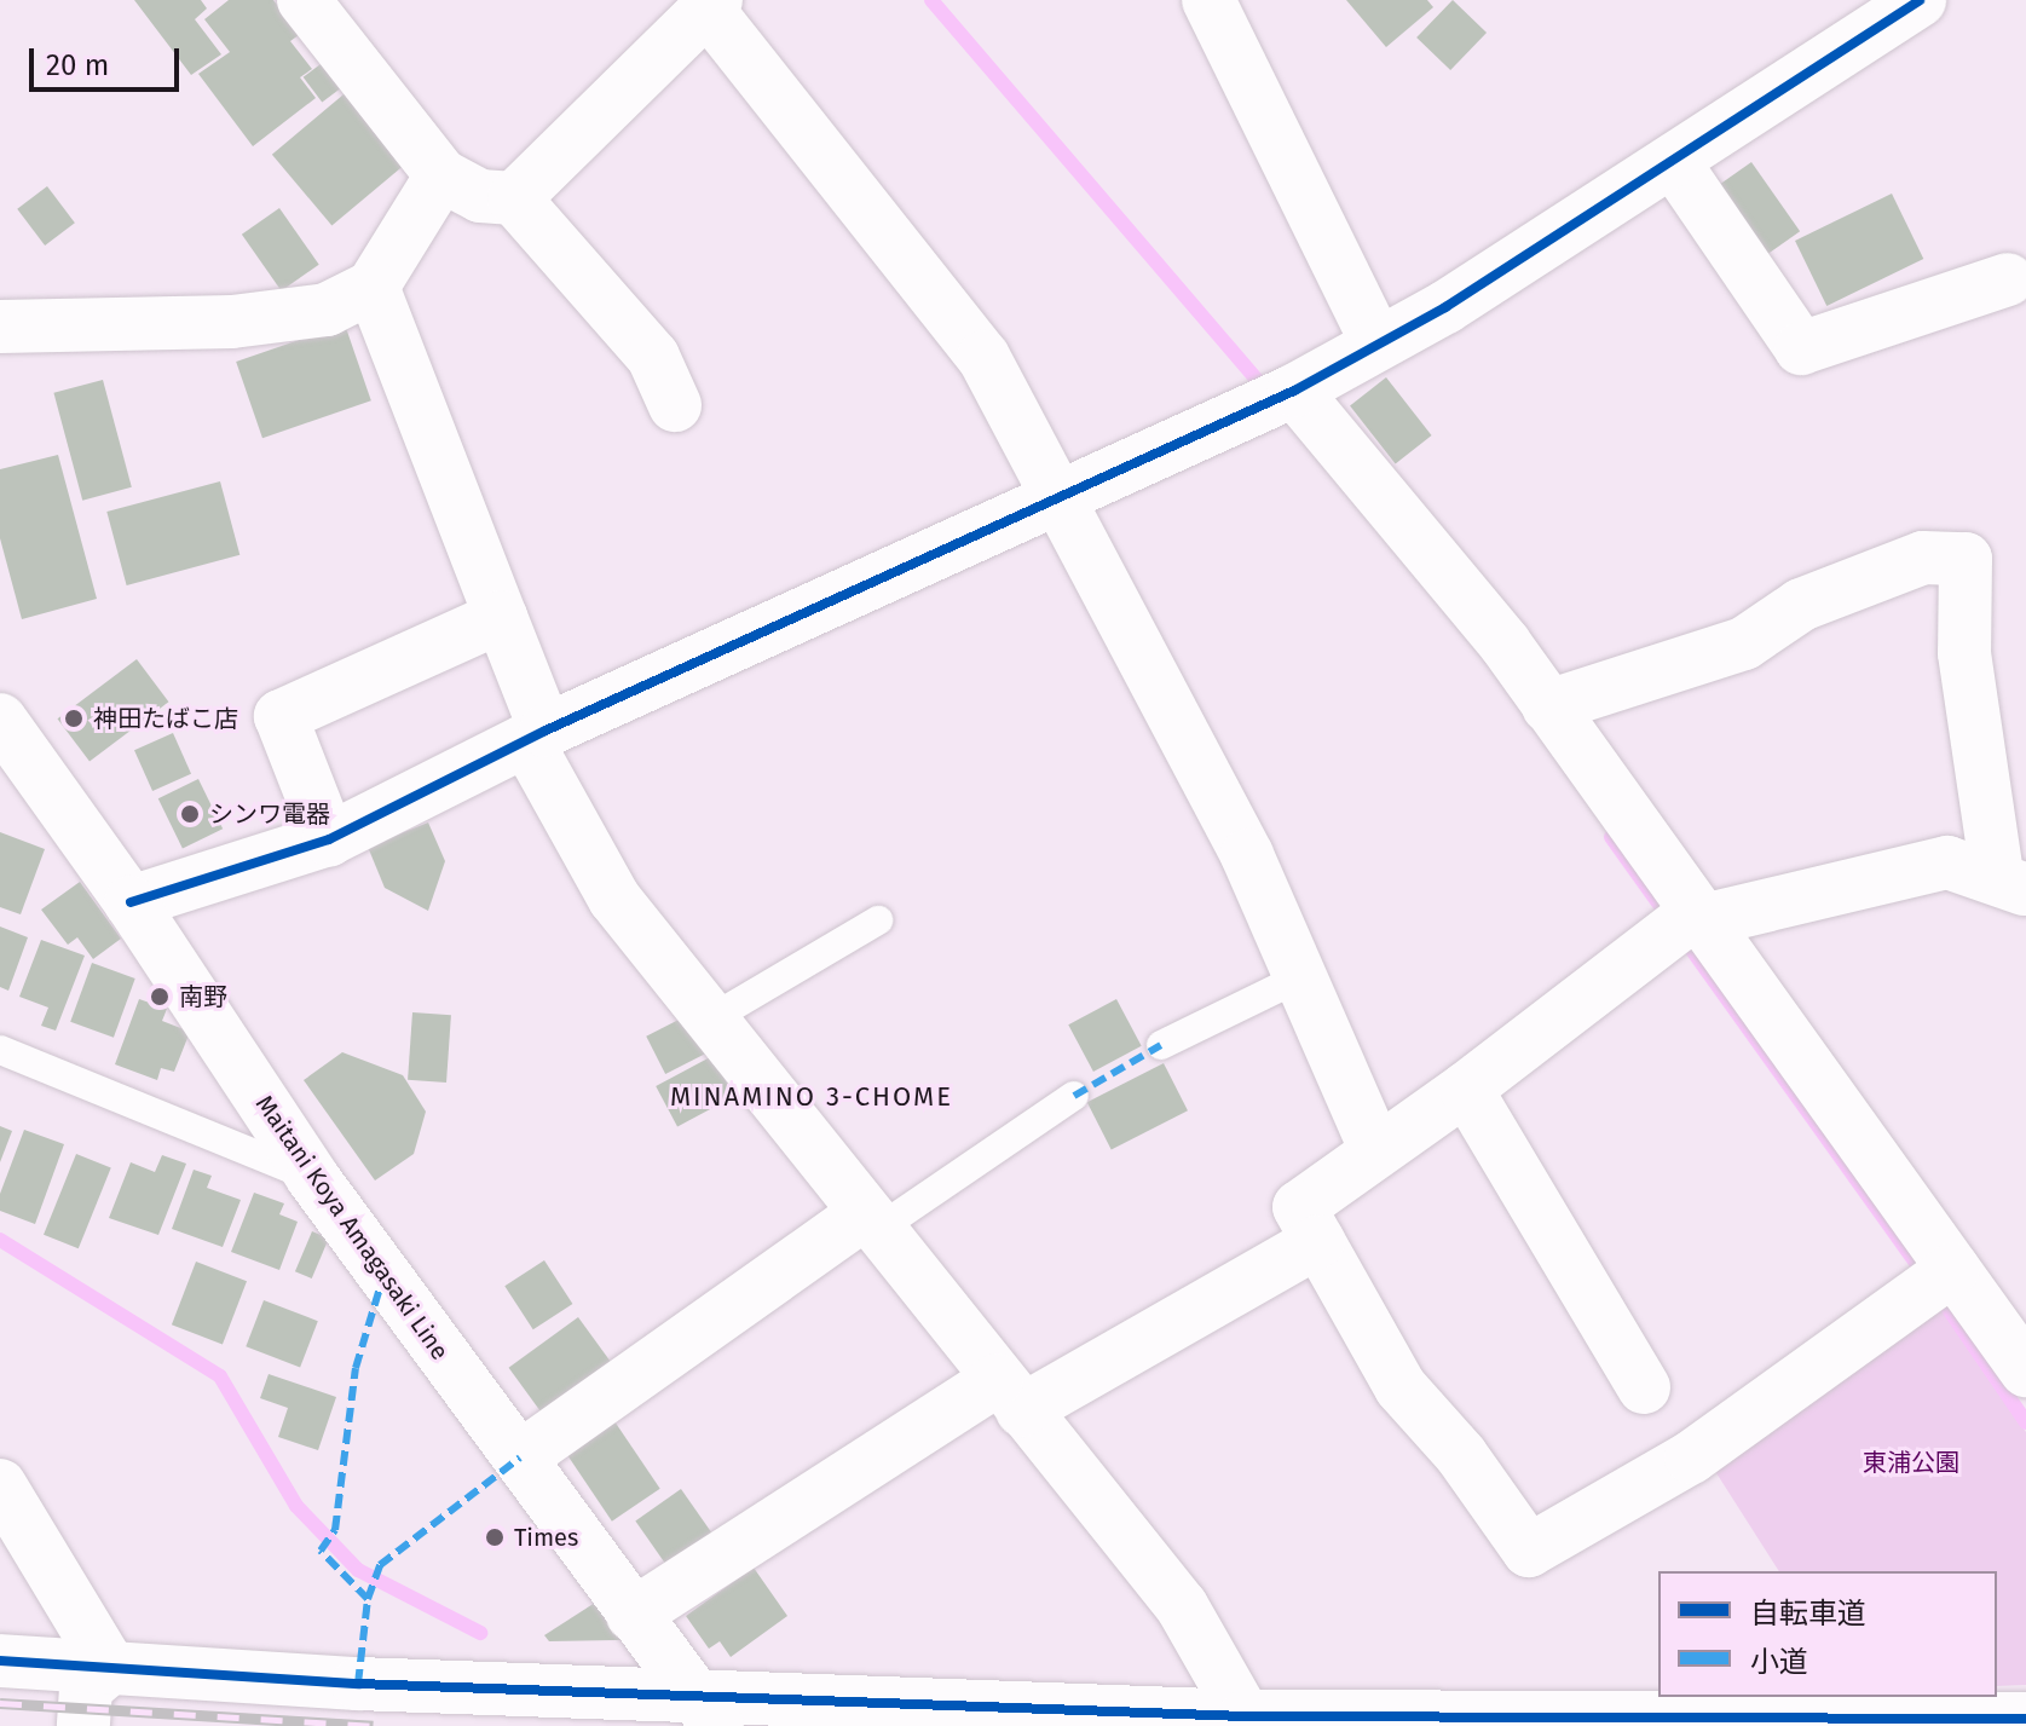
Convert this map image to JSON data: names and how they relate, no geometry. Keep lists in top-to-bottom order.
{
  "streets": {
    "street": ["Maitani Koya Amagasaki Line"]
  },
  "districts": ["MINAMINO 3-CHOME"],
  "parks": ["東浦公園"],
  "places": [
    "神田たばこ店",
    "シンワ電器",
    "南野",
    "Times"
  ],
  "legend": ["自転車道", "小道"],
  "scale_bar": "20 m"
}
